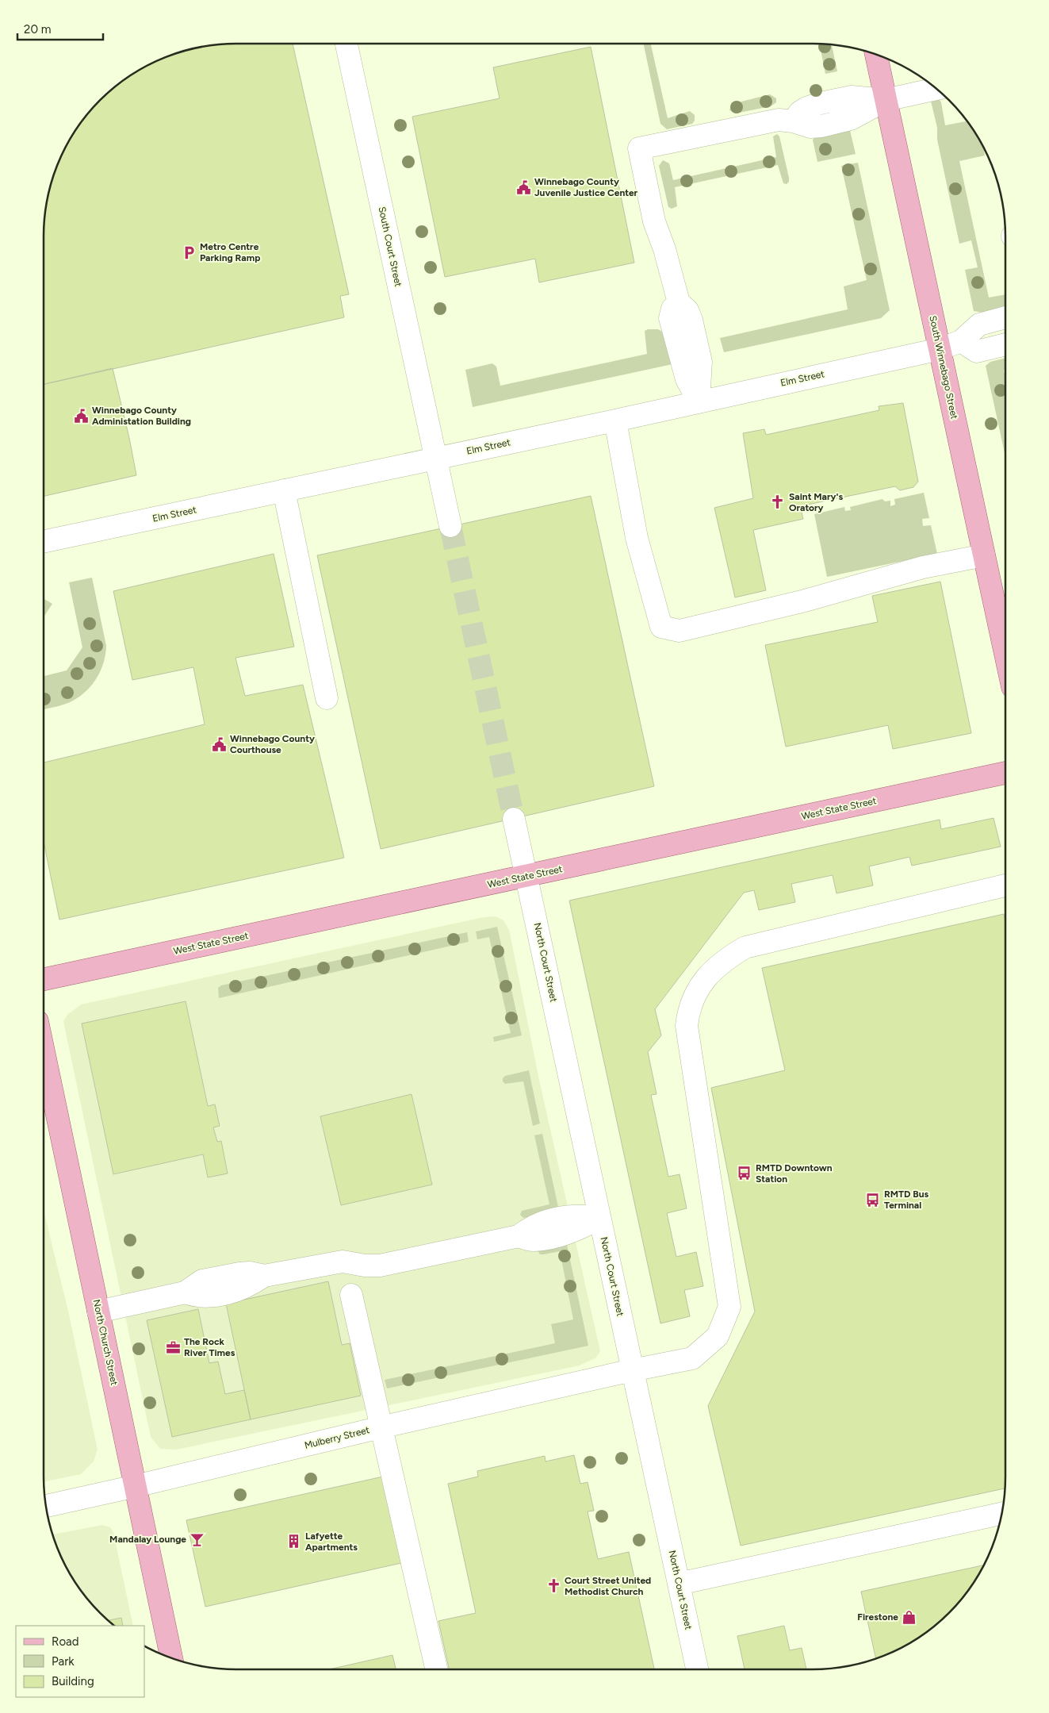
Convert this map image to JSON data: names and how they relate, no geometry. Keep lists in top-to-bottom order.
{
  "streets": {
    "main road": ["South Winnebago Street", "West State Street", "North Church Street"],
    "street": [
      "South Court Street",
      "Elm Street",
      "North Court Street",
      "Mulberry Street"
    ]
  },
  "crossings": [
    ["South Court Street", "Elm Street"],
    ["South Winnebago Street", "Elm Street"],
    ["West State Street", "North Court Street"],
    ["North Court Street", "Mulberry Street"],
    ["North Church Street", "Mulberry Street"]
  ],
  "places": {
    "public building": ["Winnebago County Juvenile Justice Center", "Winnebago County Administation Building", "Winnebago County Courthouse"],
    "parking": ["Metro Centre Parking Ramp"],
    "church": ["Saint Mary's Oratory", "Court Street United Methodist Church"],
    "bus stop": ["RMTD Downtown Station", "RMTD Bus Terminal"],
    "office": ["The Rock River Times"],
    "bar": ["Mandalay Lounge"],
    "building": ["Lafyette Apartments"],
    "shop": ["Firestone"]
  },
  "legend": ["Road", "Park", "Building"],
  "scale_bar": "20 m"
}
